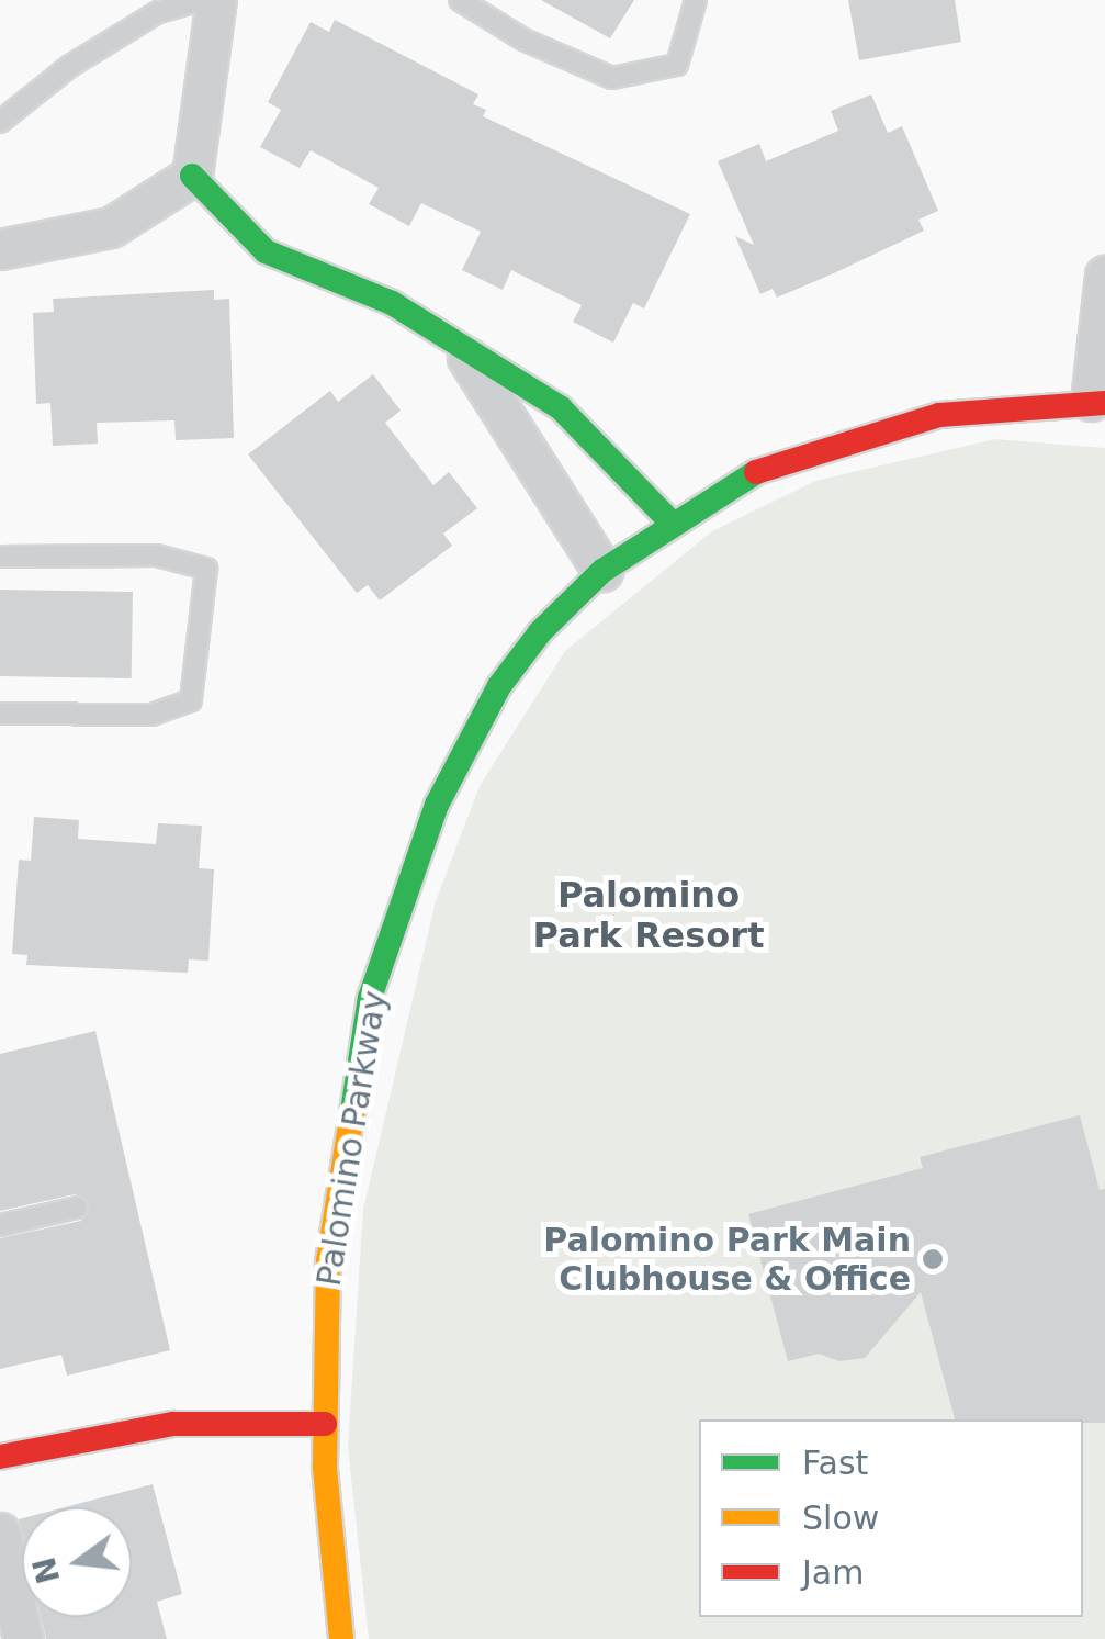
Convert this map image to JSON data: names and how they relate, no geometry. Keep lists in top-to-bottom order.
{
  "streets": {
    "street": ["Palomino Parkway"]
  },
  "districts": ["Palomino Park Resort"],
  "places": ["Palomino Park Main Clubhouse & Office"],
  "legend": ["Fast", "Slow", "Jam"],
  "north": "left"
}
